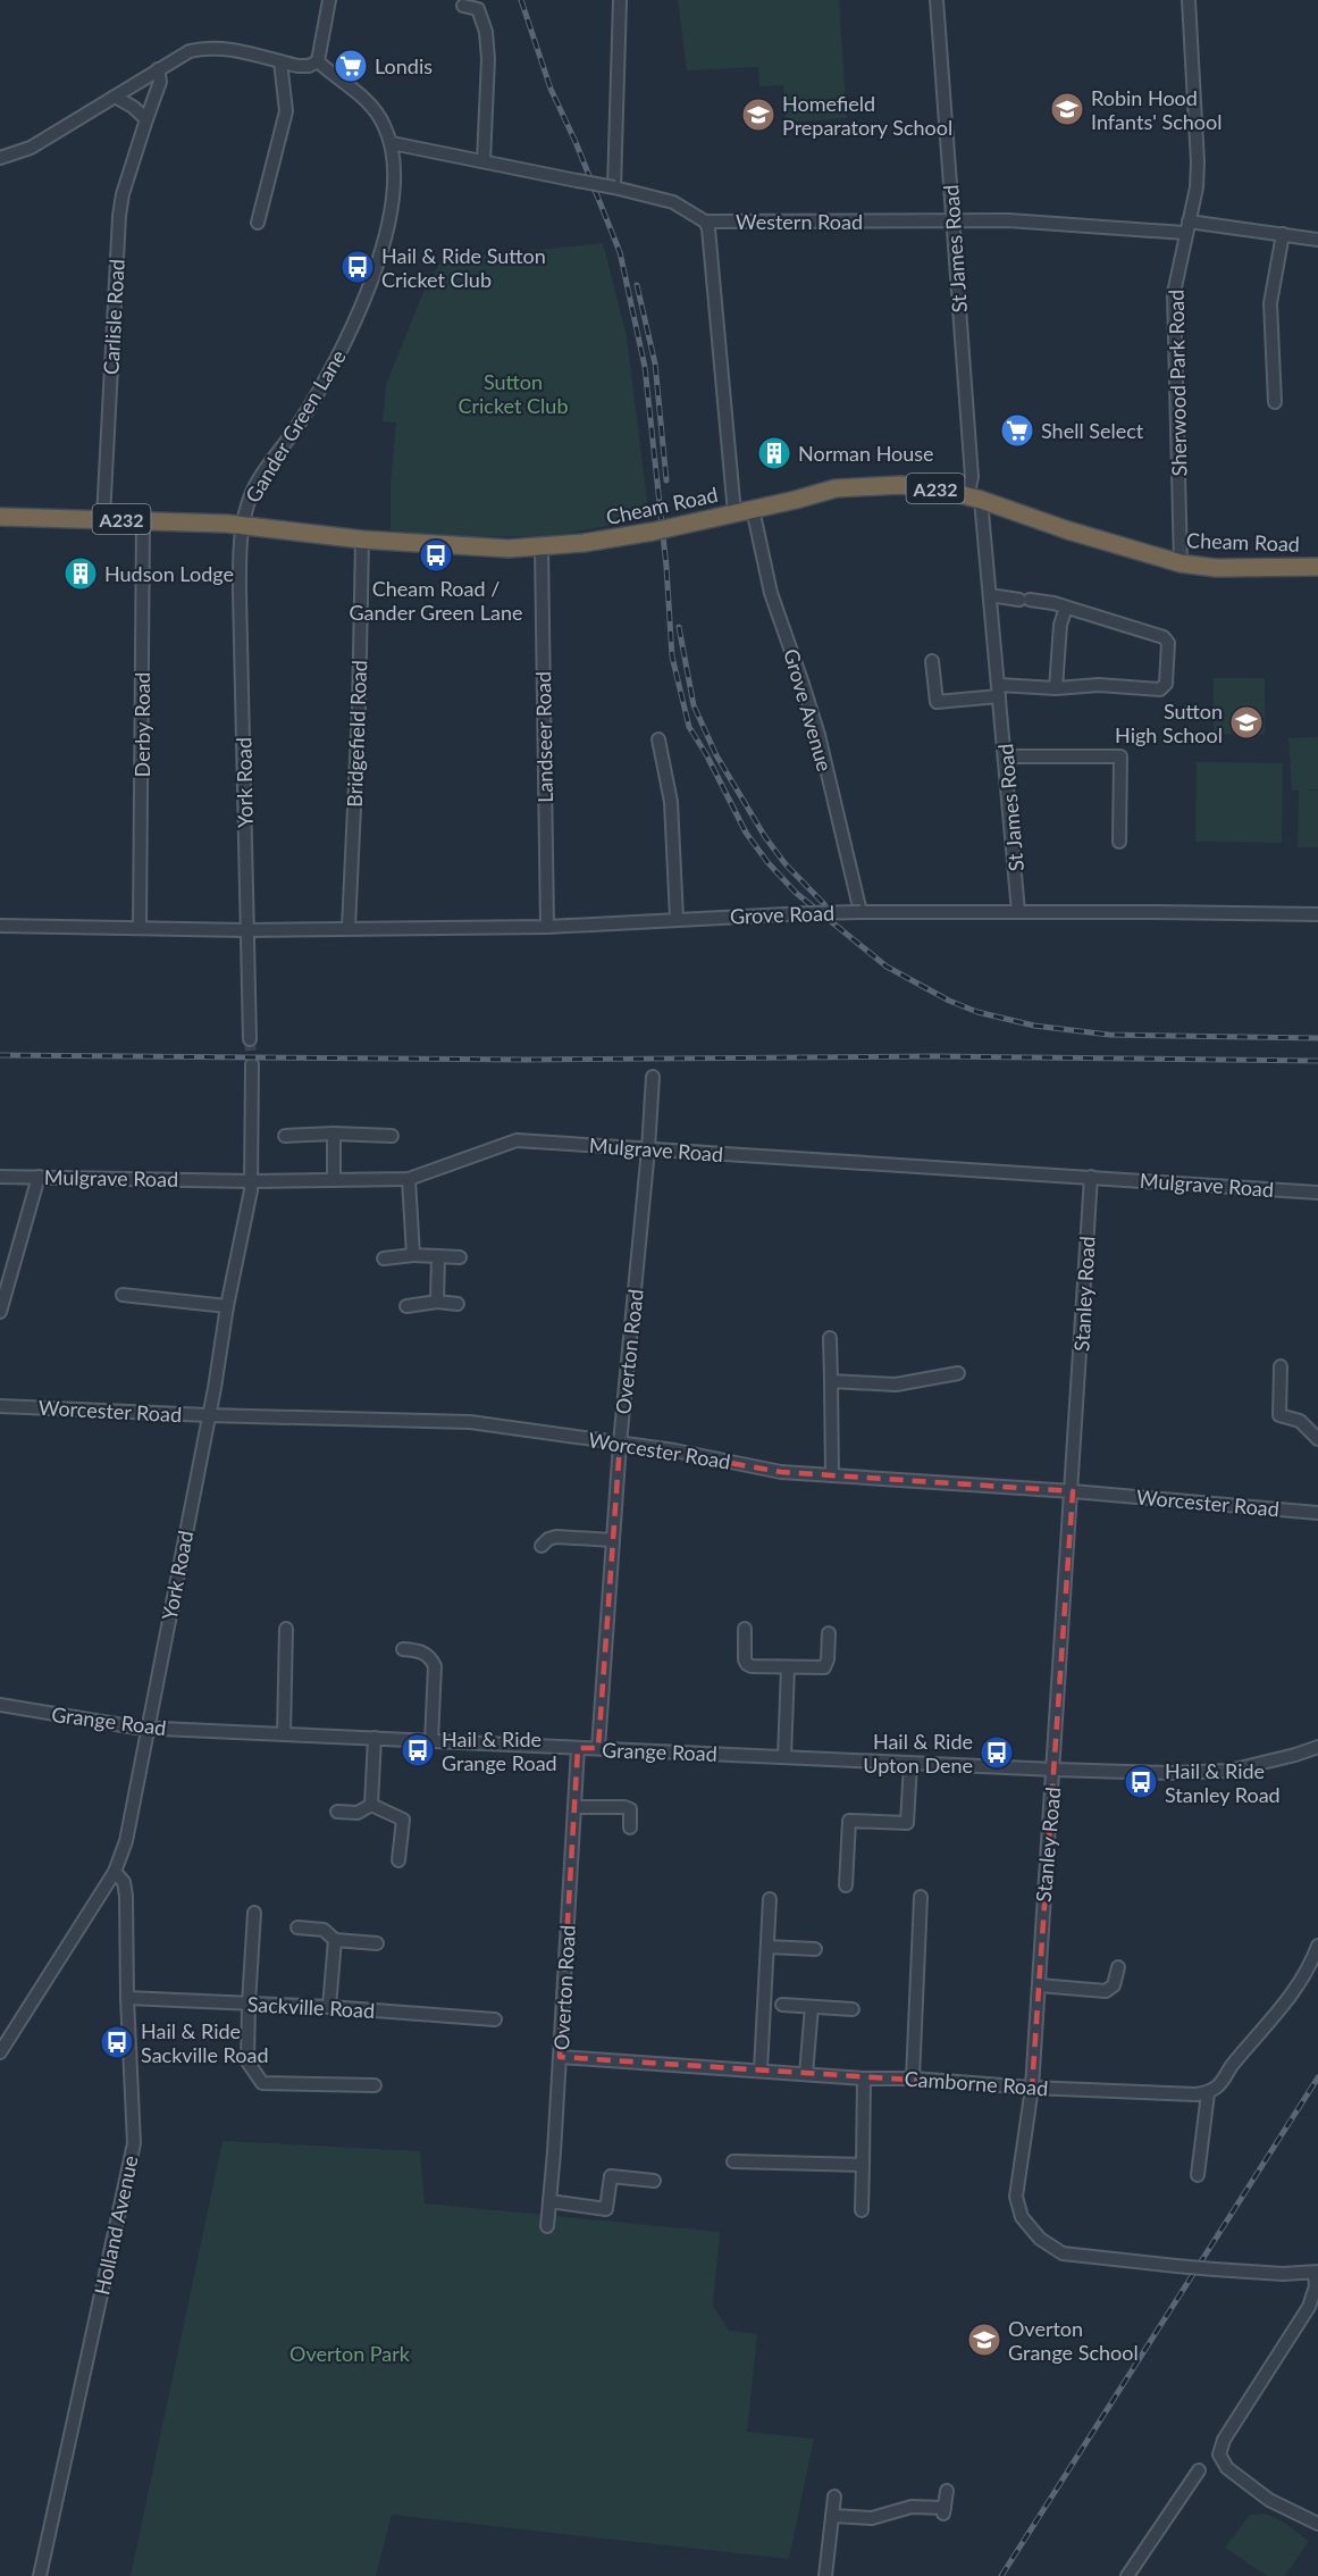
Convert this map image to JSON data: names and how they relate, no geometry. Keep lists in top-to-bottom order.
{
  "streets": {
    "highway": ["A232", "Cheam Road"],
    "street": [
      "Western Road",
      "St James Road",
      "Carlisle Road",
      "Sherwood Park Road",
      "Gander Green Lane",
      "Grove Avenue",
      "Derby Road",
      "Bridgefield Road",
      "Landseer Road",
      "York Road",
      "Grove Road",
      "Mulgrave Road",
      "Stanley Road",
      "Overton Road",
      "Worcester Road",
      "Grange Road",
      "Sackville Road",
      "Camborne Road",
      "Holland Avenue"
    ]
  },
  "crossings": [
    ["Western Road", "St James Road"],
    ["Western Road", "Sherwood Park Road"],
    ["Western Road", "Cheam Road"],
    ["St James Road", "Cheam Road"],
    ["St James Road", "Grove Road"],
    ["Carlisle Road", "Cheam Road"],
    ["Sherwood Park Road", "Cheam Road"],
    ["Gander Green Lane", "Cheam Road"],
    ["Gander Green Lane", "York Road"],
    ["Cheam Road", "Grove Avenue"],
    ["Cheam Road", "Derby Road"],
    ["Cheam Road", "Bridgefield Road"],
    ["Cheam Road", "Landseer Road"],
    ["Cheam Road", "York Road"],
    ["Grove Avenue", "Grove Road"],
    ["Derby Road", "Grove Road"],
    ["Bridgefield Road", "Grove Road"],
    ["Landseer Road", "Grove Road"],
    ["York Road", "Grove Road"],
    ["York Road", "Mulgrave Road"],
    ["York Road", "Worcester Road"],
    ["York Road", "Grange Road"],
    ["York Road", "Holland Avenue"],
    ["Mulgrave Road", "Stanley Road"],
    ["Mulgrave Road", "Overton Road"],
    ["Stanley Road", "Worcester Road"],
    ["Stanley Road", "Grange Road"],
    ["Stanley Road", "Camborne Road"],
    ["Overton Road", "Worcester Road"],
    ["Overton Road", "Grange Road"],
    ["Overton Road", "Camborne Road"],
    ["Sackville Road", "Holland Avenue"]
  ],
  "parks": ["Sutton Cricket Club", "Overton Park"],
  "places": {
    "supermarket": ["Londis", "Shell Select"],
    "school or university": [
      "Robin Hood Infants' School",
      "Homefield Preparatory School",
      "Sutton High School",
      "Overton Grange School"
    ],
    "bus stop": [
      "Hail & Ride Sutton Cricket Club",
      "Cheam Road / Gander Green Lane",
      "Hail & Ride Grange Road",
      "Hail & Ride Upton Dene",
      "Hail & Ride Stanley Road",
      "Hail & Ride Sackville Road"
    ],
    "building": ["Norman House", "Hudson Lodge"]
  }
}
